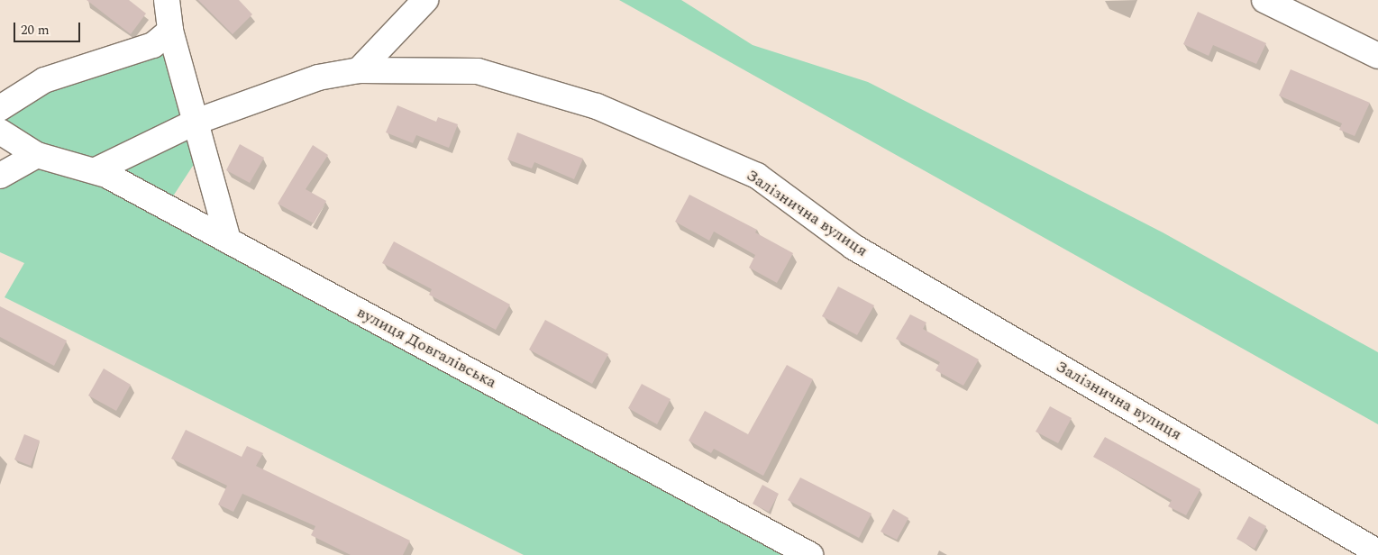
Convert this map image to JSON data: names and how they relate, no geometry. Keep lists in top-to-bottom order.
{
  "streets": {
    "street": ["Залізнична вулиця", "вулиця Довгалівська"]
  },
  "crossings": [
    ["Залізнична вулиця", "вулиця Довгалівська"]
  ],
  "scale_bar": "20 m"
}
